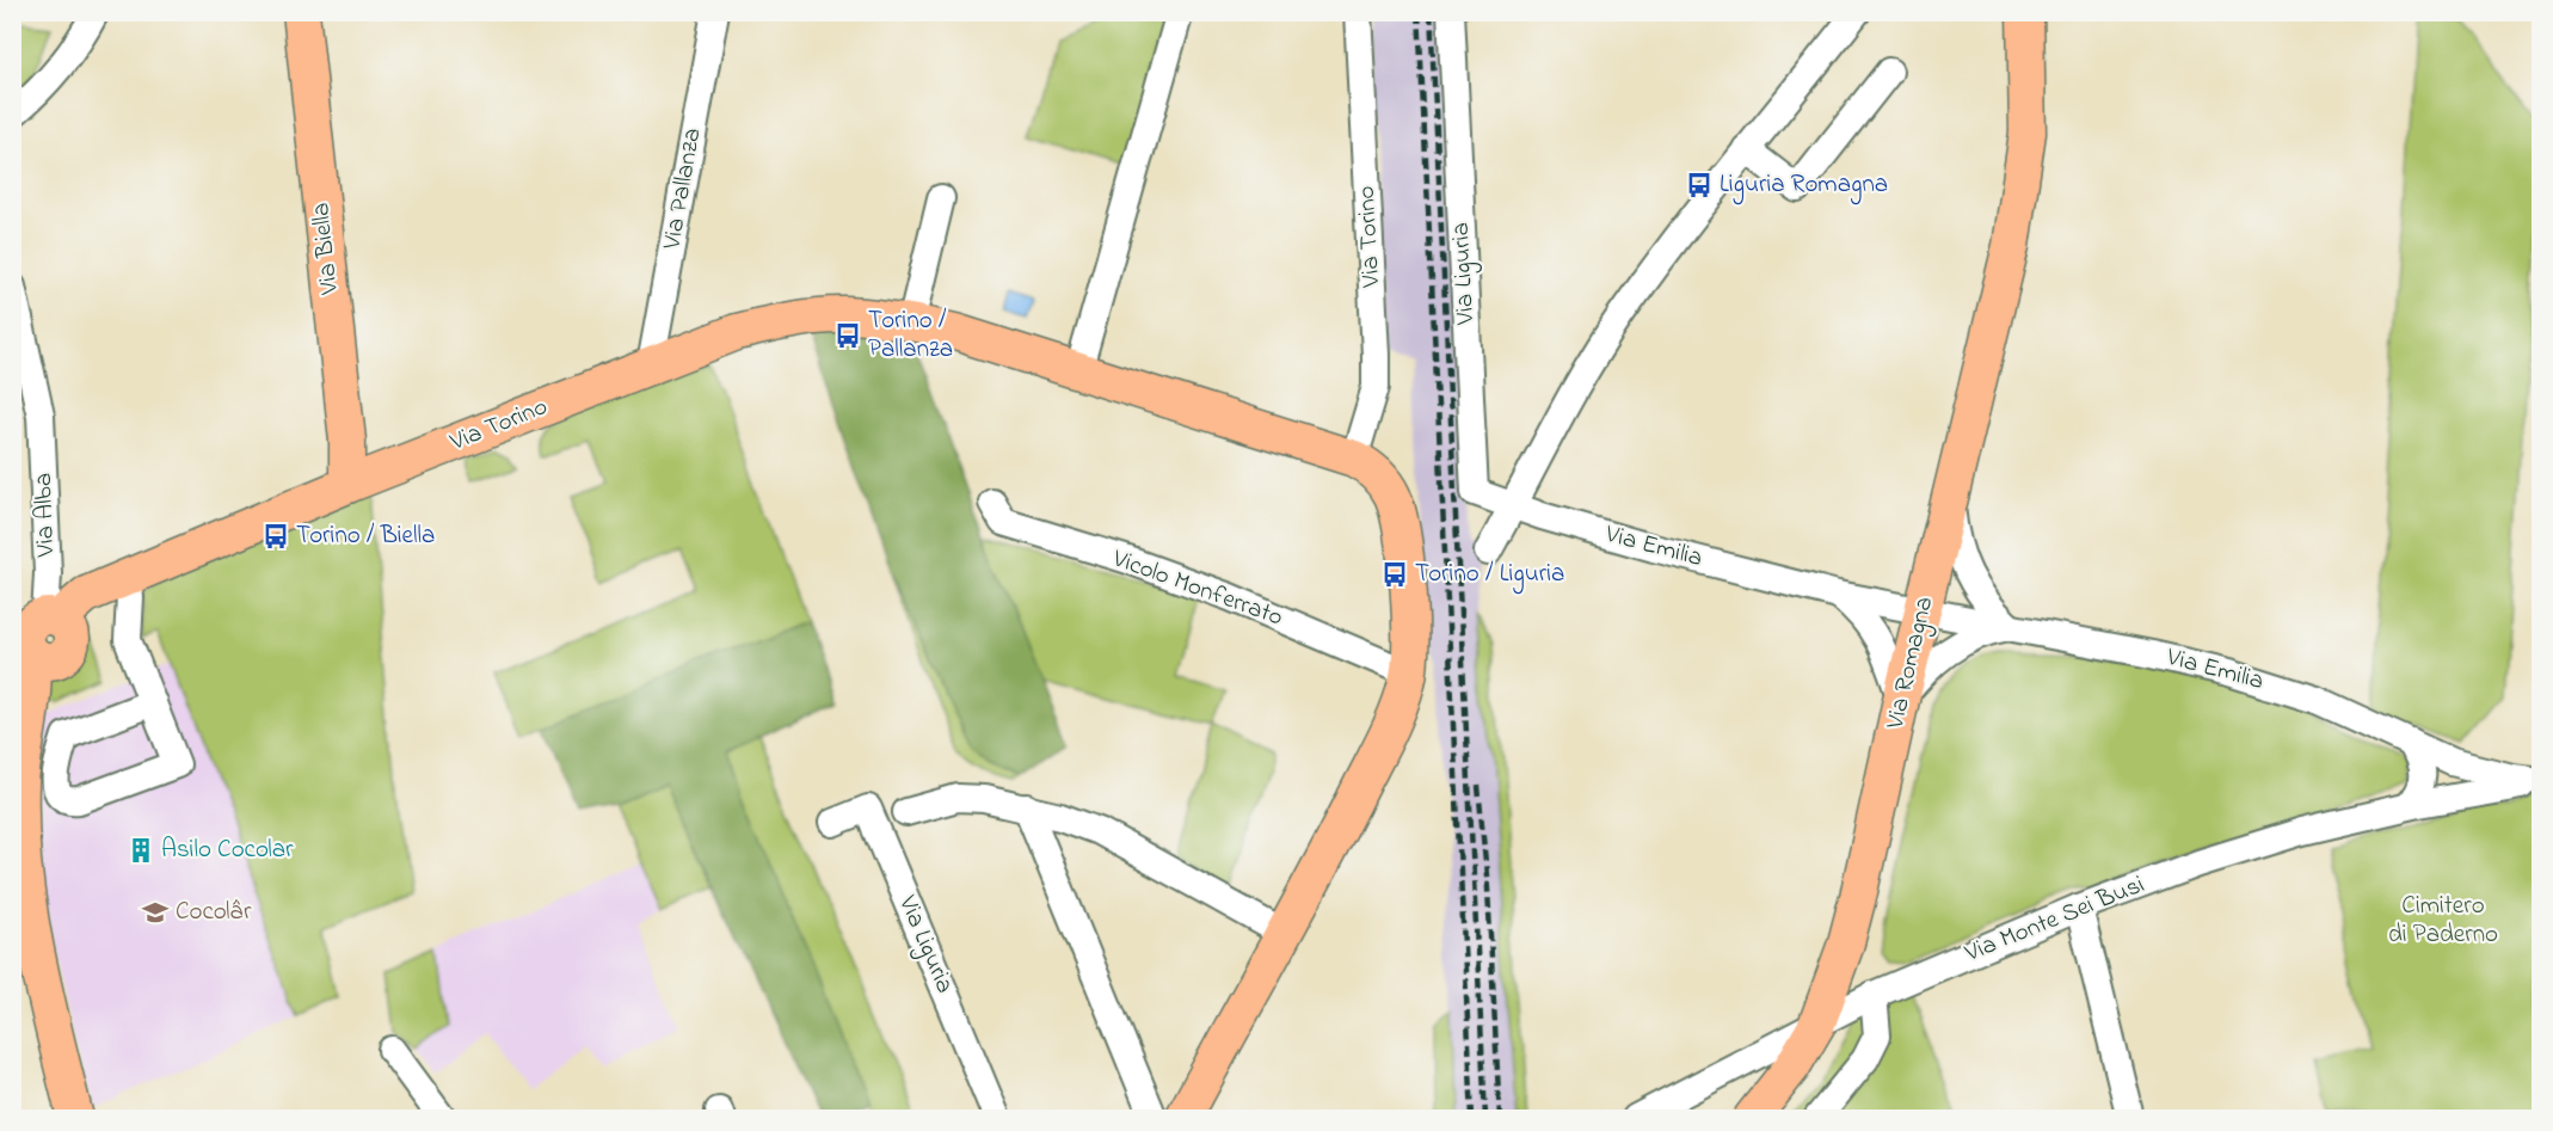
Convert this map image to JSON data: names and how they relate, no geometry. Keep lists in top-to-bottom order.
{
  "streets": {
    "main road": [
      "Via Torino",
      "Via Biella",
      "Via Alba",
      "Via Romagna"
    ],
    "street": [
      "Via Pallanza",
      "Via Liguria",
      "Via Emilia",
      "Vicolo Monferrato",
      "Via Monte Sei Busi"
    ]
  },
  "crossings": [
    ["Via Pallanza", "Via Torino"],
    ["Via Torino", "Via Biella"],
    ["Via Torino", "Vicolo Monferrato"],
    ["Via Liguria", "Via Emilia"],
    ["Via Emilia", "Via Romagna"],
    ["Via Emilia", "Via Monte Sei Busi"],
    ["Via Romagna", "Via Monte Sei Busi"]
  ],
  "parks": ["Cimitero di Paderno"],
  "places": {
    "bus stop": [
      "Liguria Romagna",
      "Torino / Pallanza",
      "Torino / Biella",
      "Torino / Liguria"
    ],
    "building": ["Asilo Cocolar"],
    "school or university": ["Cocolâr"]
  }
}
